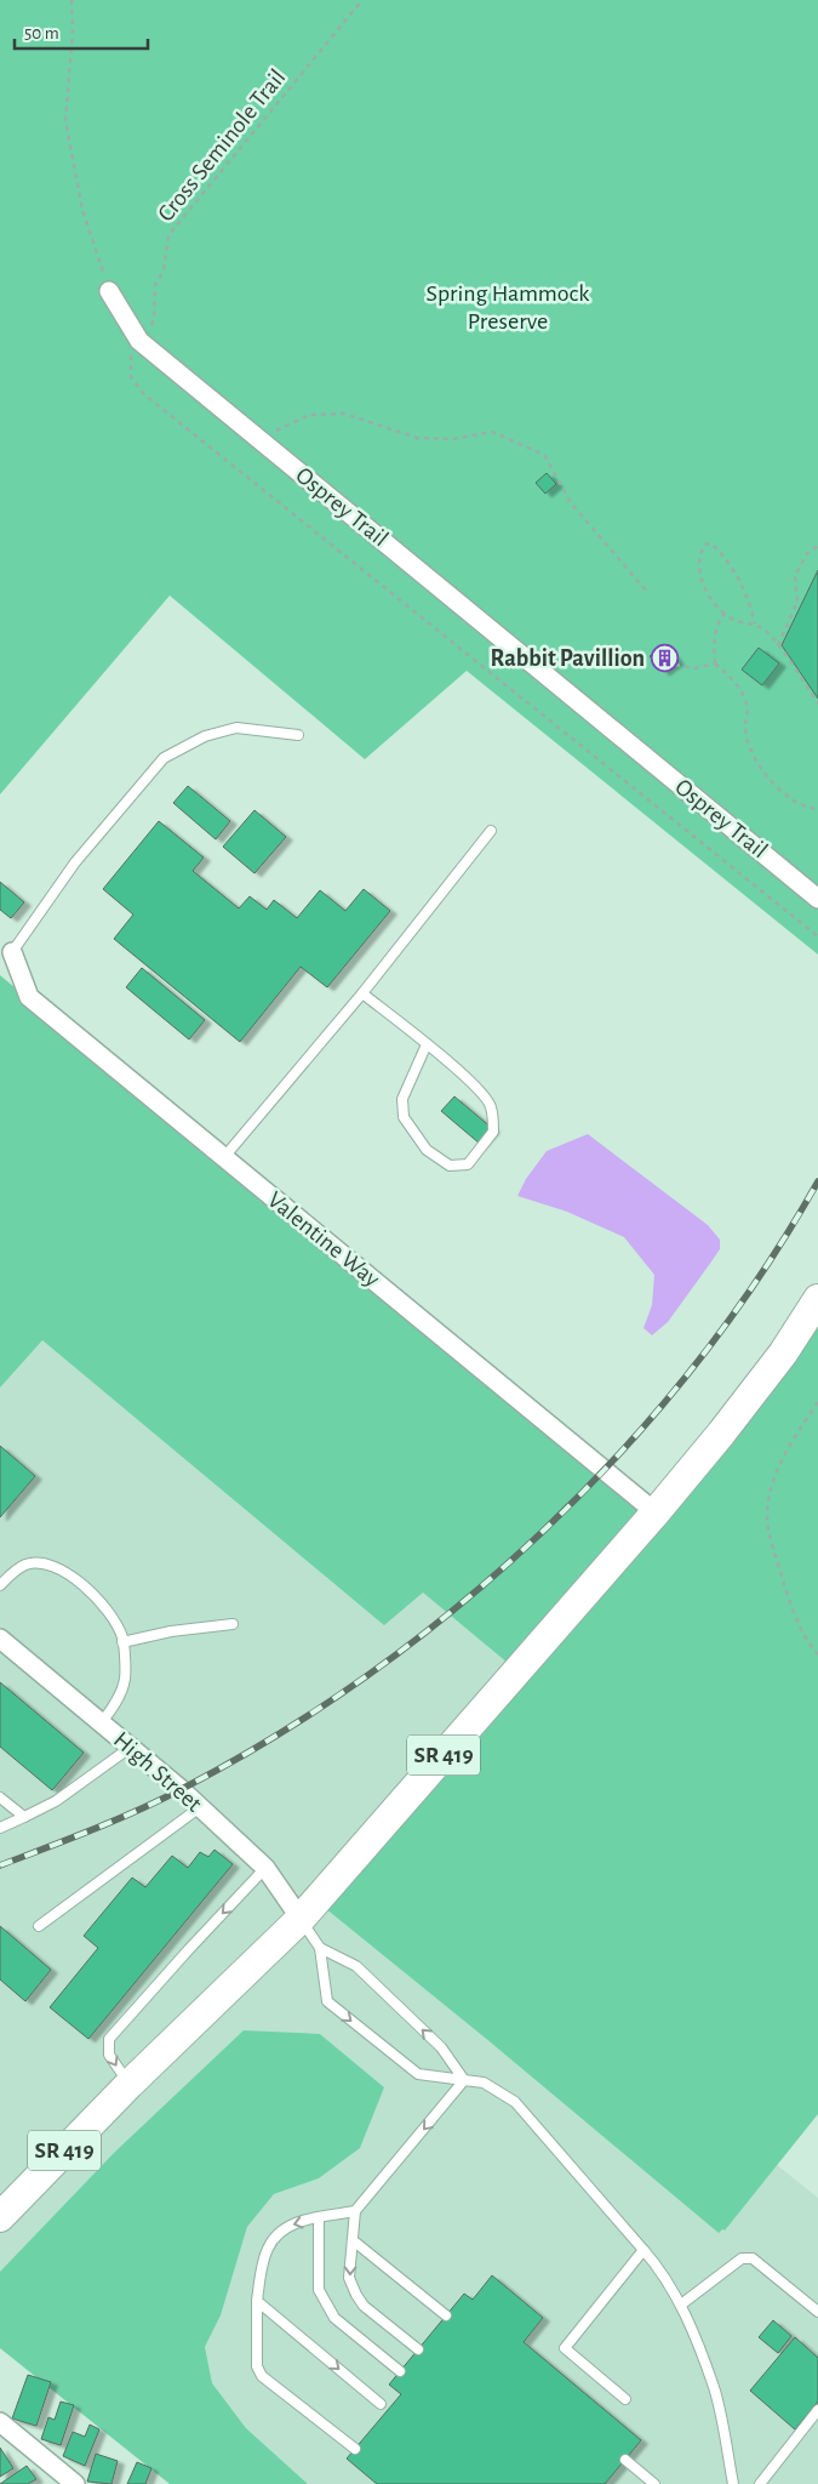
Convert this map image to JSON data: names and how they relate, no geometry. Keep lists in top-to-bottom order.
{
  "streets": {
    "main road": ["SR 419"],
    "street": ["Osprey Trail", "Valentine Way", "High Street"],
    "path": ["Cross Seminole Trail"]
  },
  "crossings": [
    ["Valentine Way", "SR 419"],
    ["SR 419", "High Street"]
  ],
  "parks": ["Spring Hammock Preserve"],
  "places": {
    "building": ["Rabbit Pavillion"]
  },
  "scale_bar": "50 m"
}
